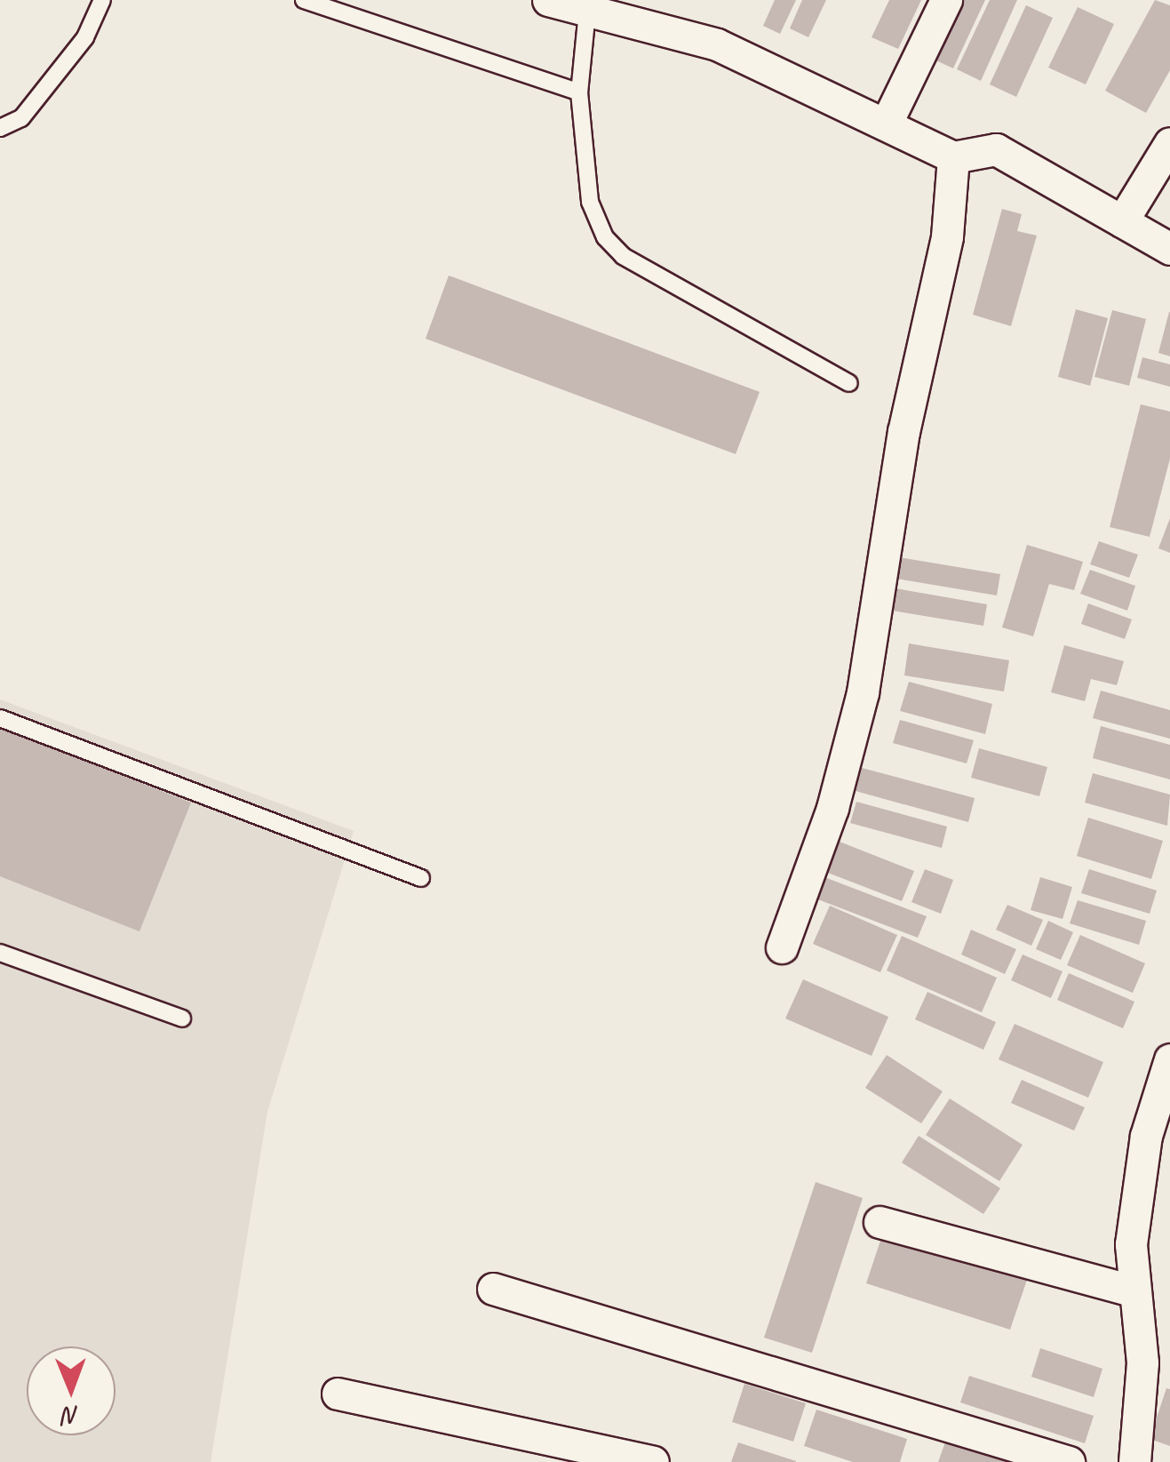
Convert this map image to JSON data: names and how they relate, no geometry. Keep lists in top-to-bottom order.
{
  "north": "bottom"
}
